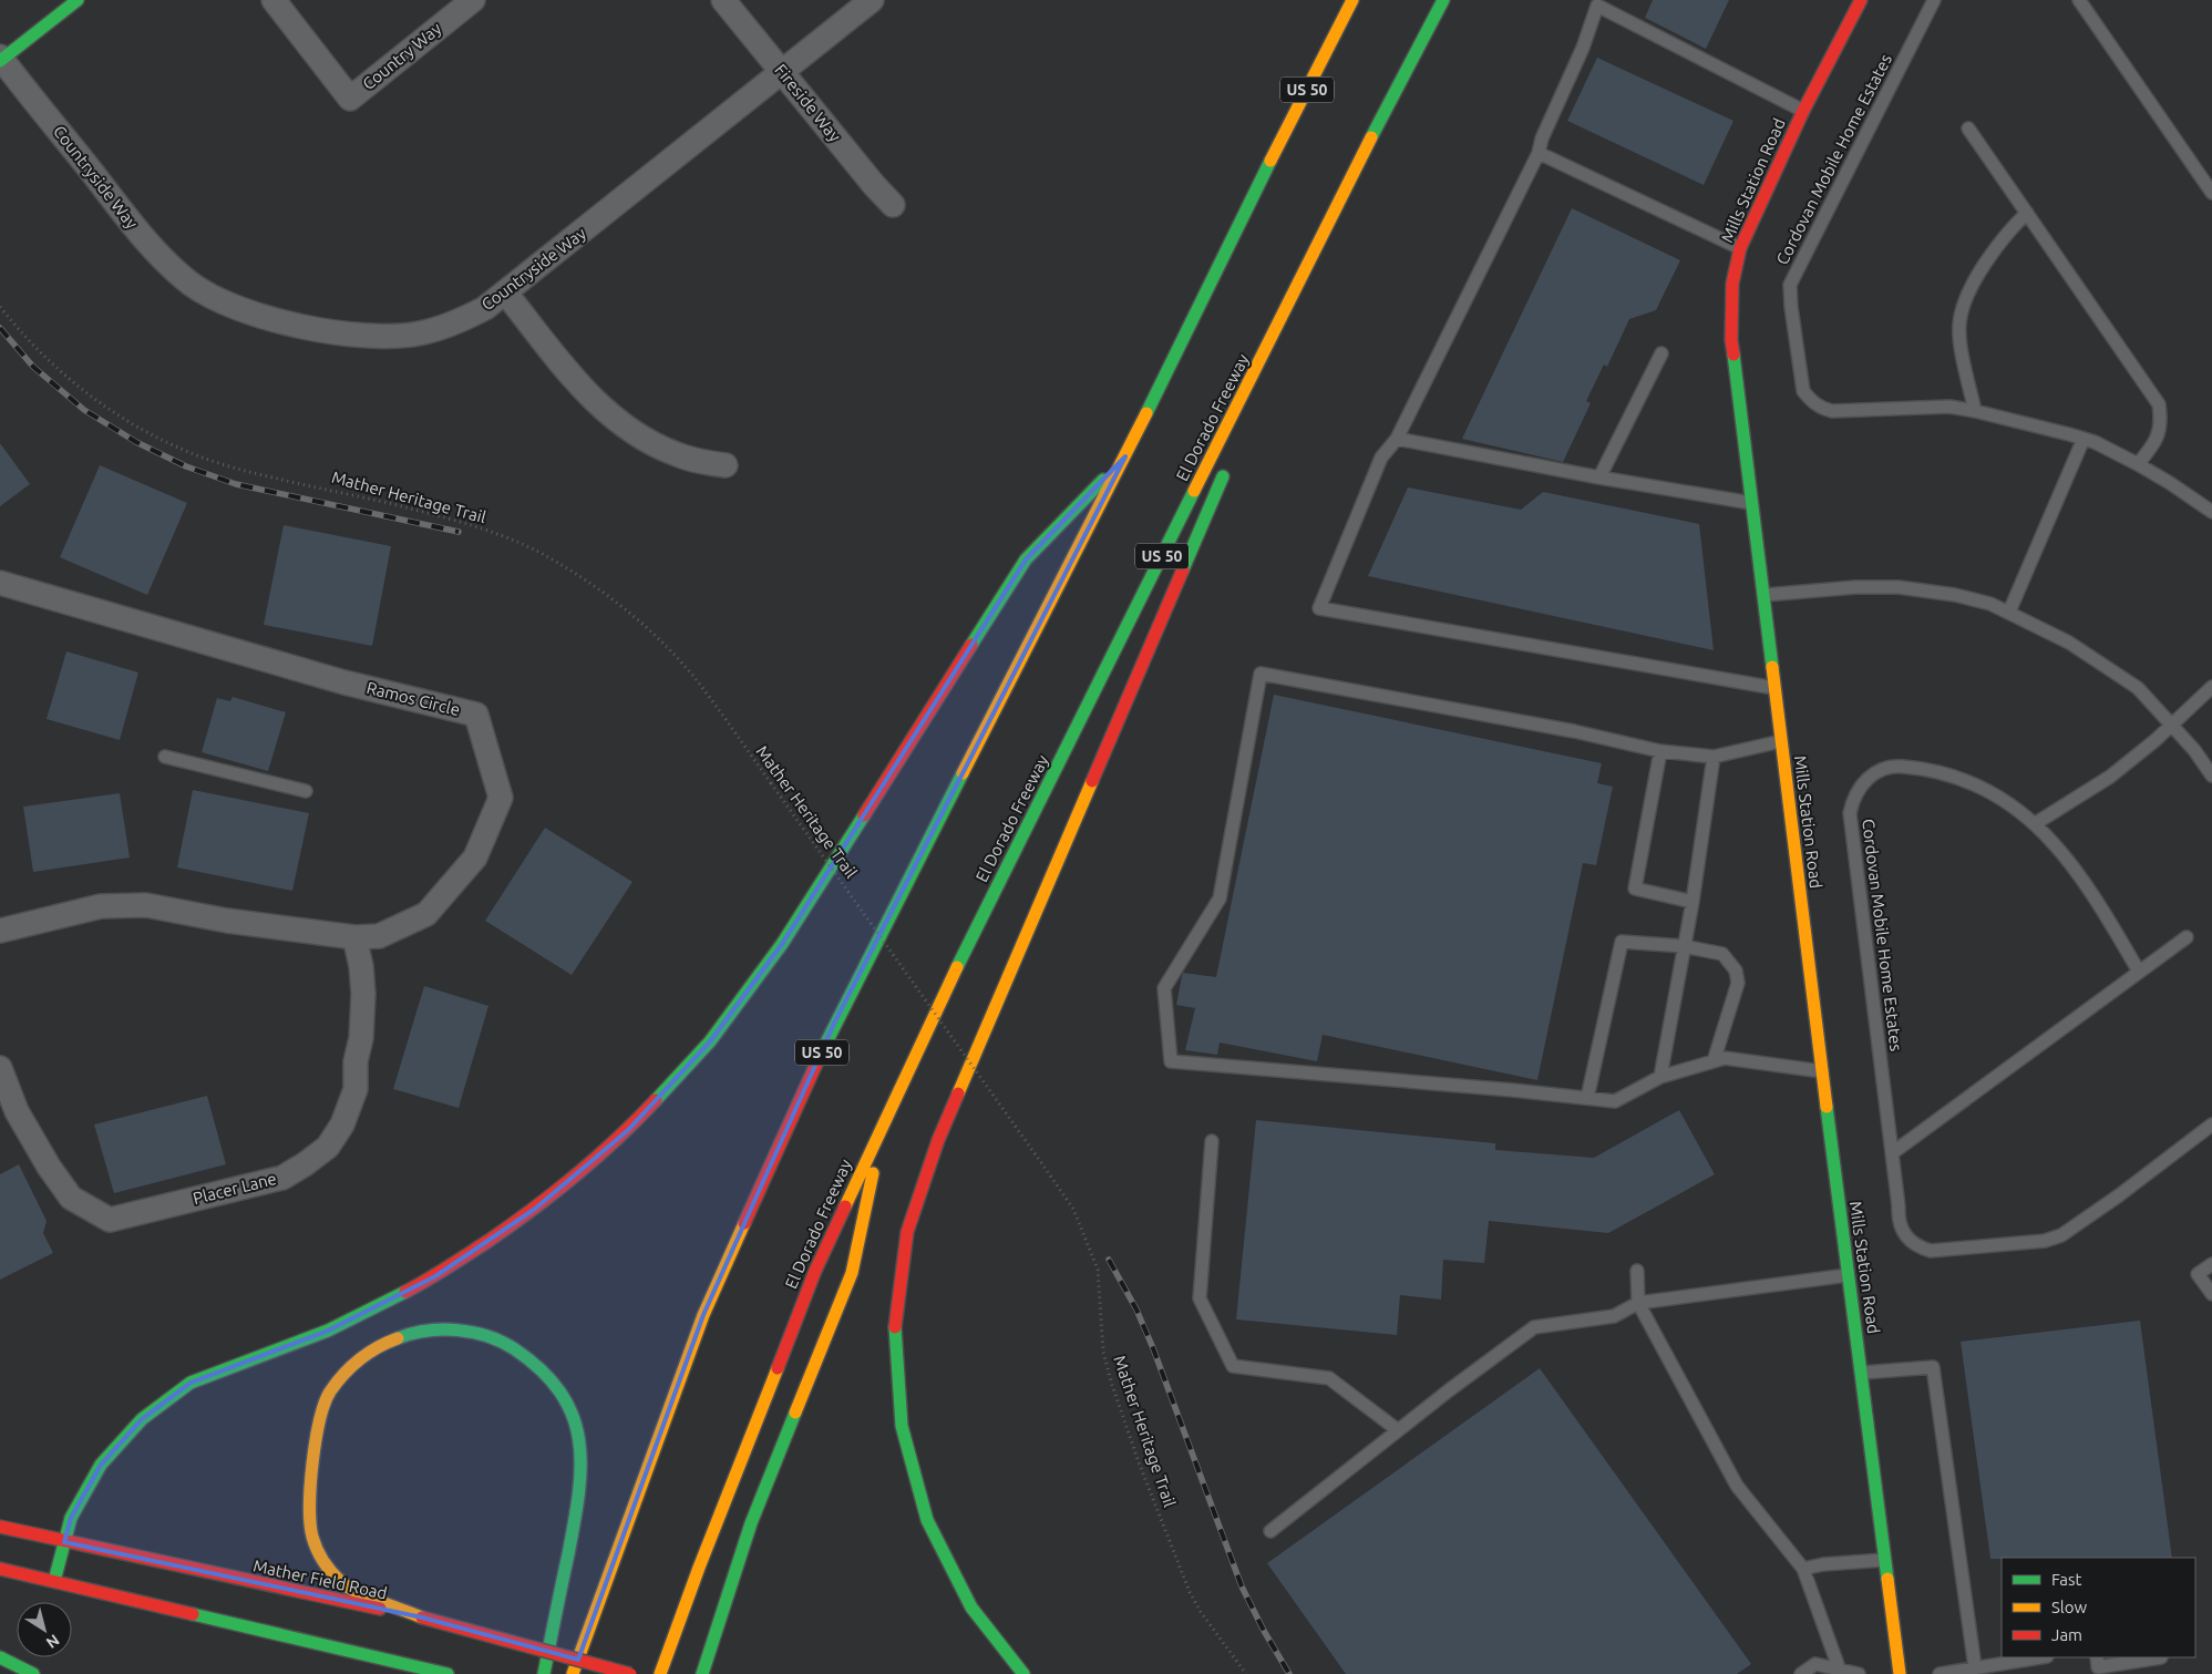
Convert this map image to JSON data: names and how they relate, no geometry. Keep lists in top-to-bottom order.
{
  "streets": {
    "main road": [
      "US 50",
      "Mills Station Road",
      "El Dorado Freeway",
      "Mather Field Road"
    ],
    "street": [
      "Country Way",
      "Fireside Way",
      "Countryside Way",
      "Ramos Circle",
      "Placer Lane"
    ],
    "lane": ["Cordovan Mobile Home Estates"],
    "path": ["Mather Heritage Trail"]
  },
  "crossings": [
    ["Fireside Way", "Countryside Way"],
    ["Ramos Circle", "Placer Lane"]
  ],
  "legend": ["Fast", "Slow", "Jam"],
  "north": "bottom right"
}
